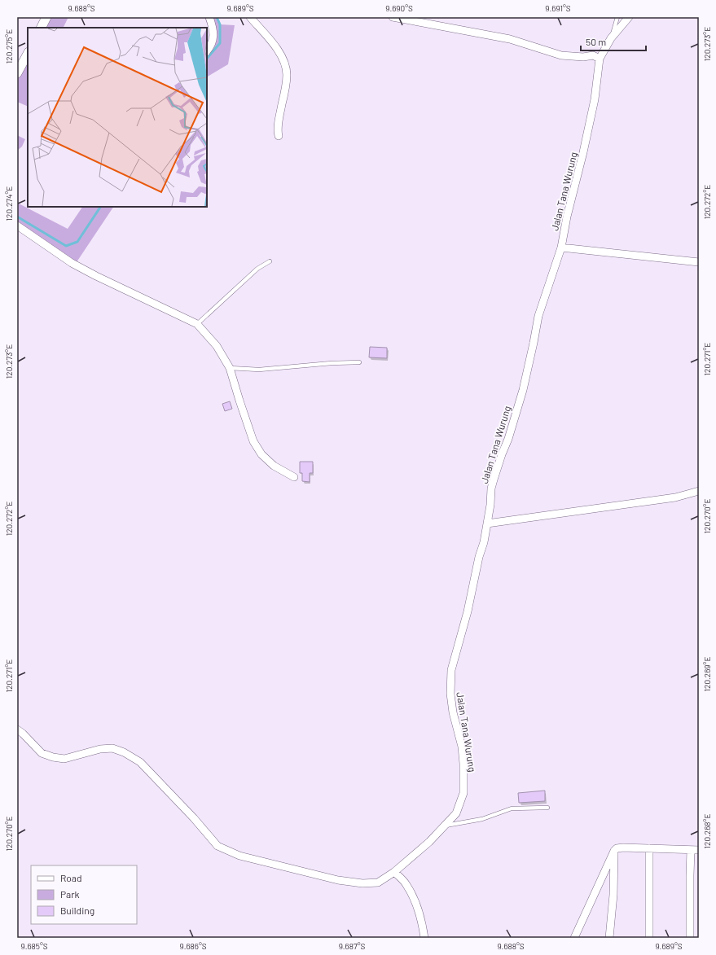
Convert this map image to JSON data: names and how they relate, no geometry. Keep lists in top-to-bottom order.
{
  "streets": {
    "street": ["Jalan Tana Wurung"]
  },
  "legend": ["Road", "Park", "Building"],
  "scale_bar": "50 m",
  "coordinates": [
    "9.688°S",
    "9.689°S",
    "9.690°S",
    "9.691°S",
    "120.273°E",
    "120.275°E",
    "120.272°E",
    "120.274°E",
    "120.271°E",
    "120.270°E",
    "120.269°E",
    "120.268°E",
    "9.685°S",
    "9.686°S",
    "9.687°S"
  ]
}
